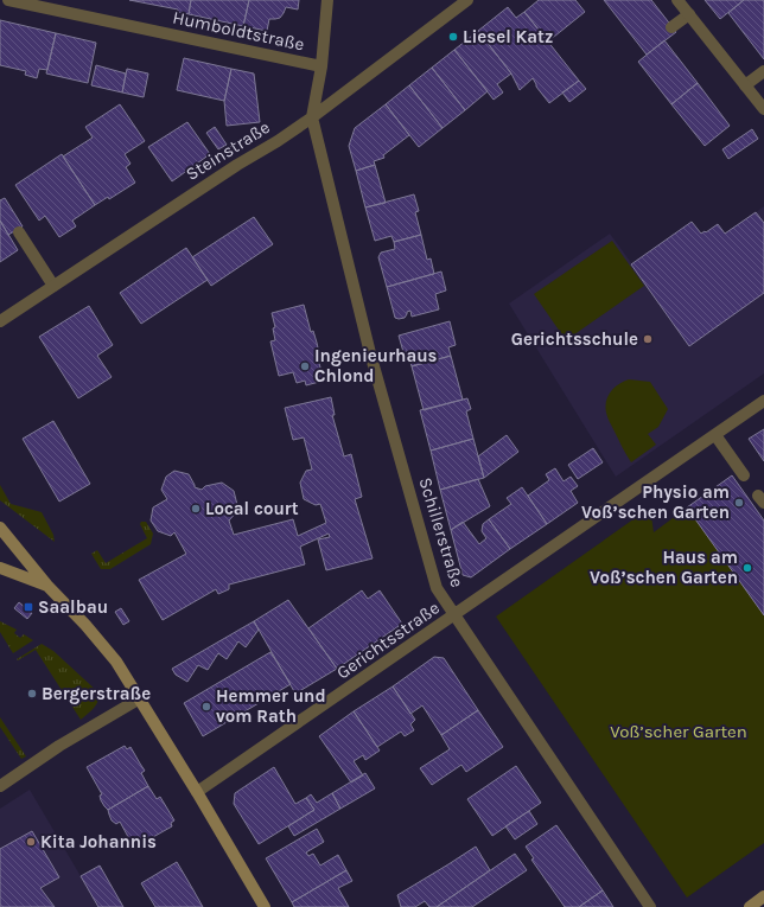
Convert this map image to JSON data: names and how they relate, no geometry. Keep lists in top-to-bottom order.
{
  "streets": {
    "street": [
      "Humboldtstraße",
      "Steinstraße",
      "Schillerstraße",
      "Gerichtsstraße"
    ]
  },
  "crossings": [
    ["Steinstraße", "Schillerstraße"],
    ["Schillerstraße", "Gerichtsstraße"]
  ],
  "parks": ["Voß’scher Garten"],
  "places": {
    "other": [
      "Liesel Katz",
      "Gerichtsschule",
      "Ingenieurhaus Chlond",
      "Physio am Voß’schen Garten",
      "Local court",
      "Haus am Voß’schen Garten",
      "Bergerstraße",
      "Hemmer und vom Rath",
      "Kita Johannis"
    ],
    "transit": ["Saalbau"]
  }
}
